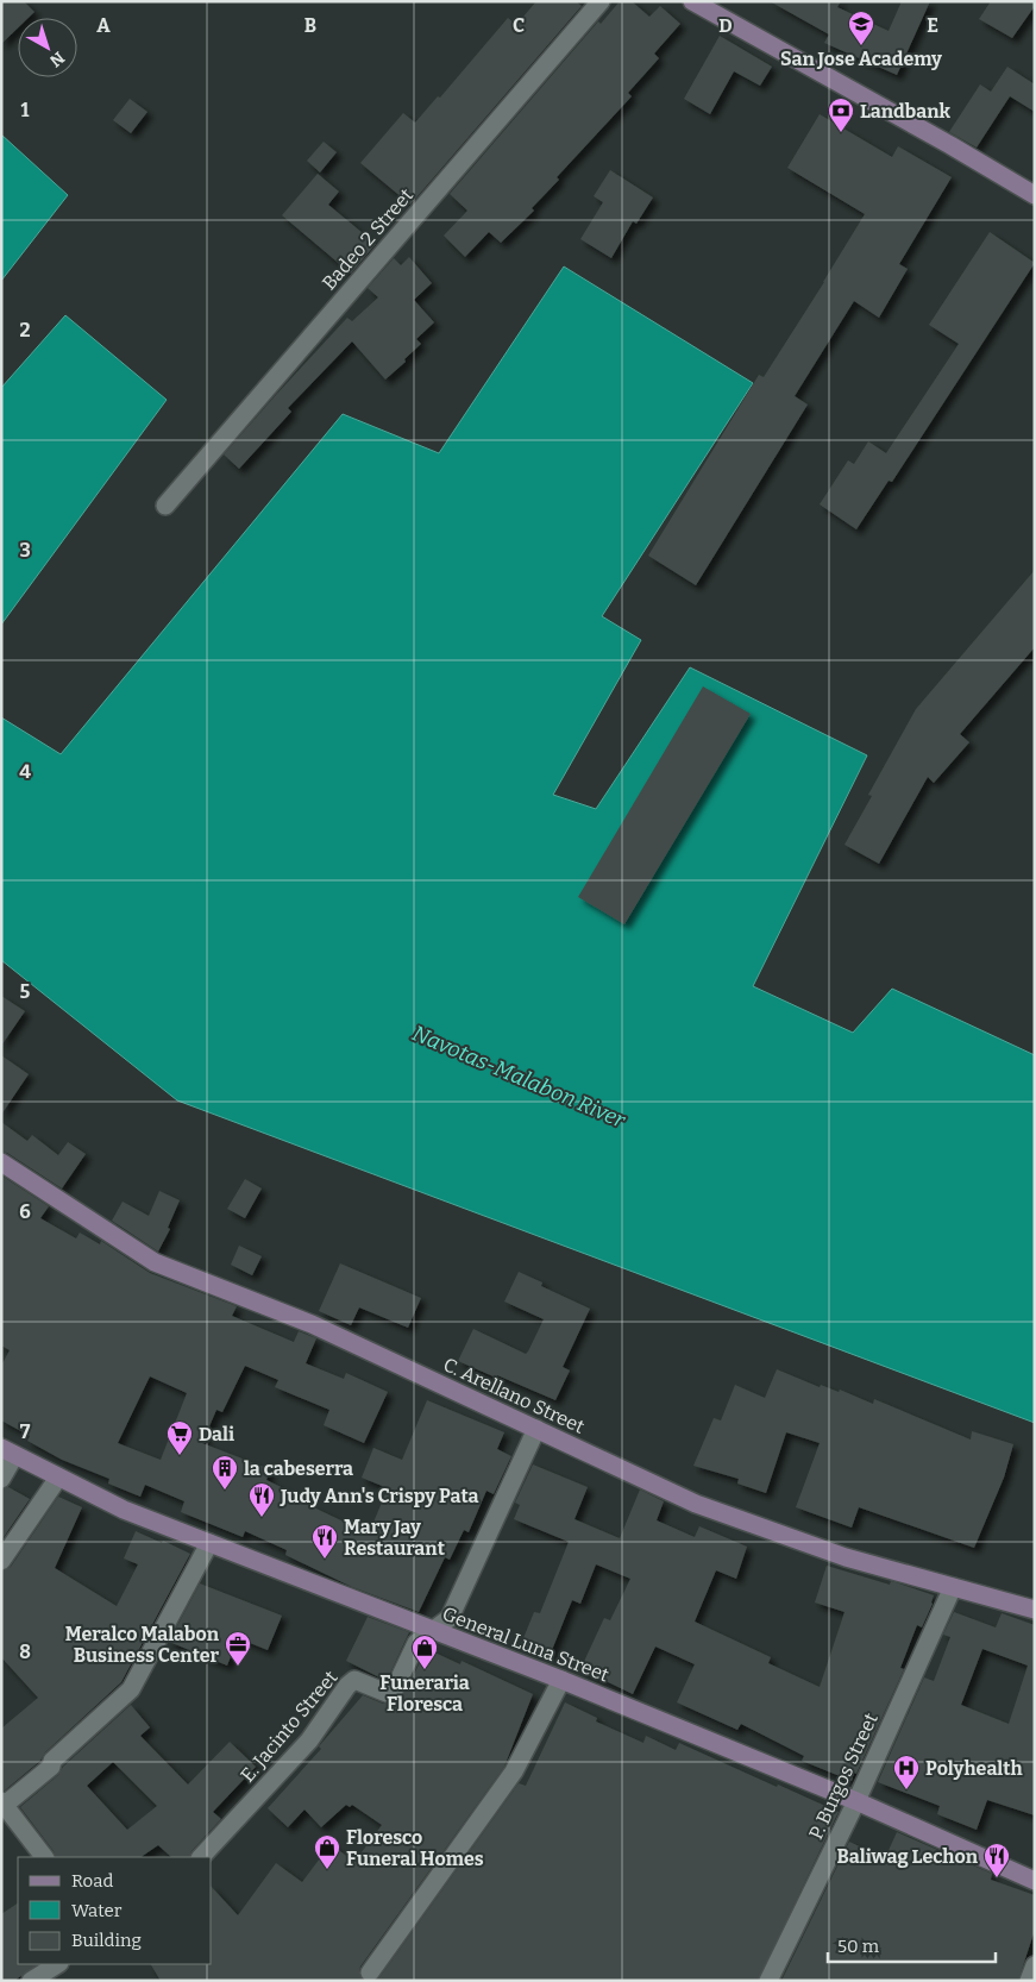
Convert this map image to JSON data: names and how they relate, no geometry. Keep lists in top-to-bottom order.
{
  "streets": {
    "main road": ["C. Arellano Street", "General Luna Street"],
    "street": ["Badeo 2 Street", "E. Jacinto Street", "P. Burgos Street"]
  },
  "crossings": [
    ["C. Arellano Street", "P. Burgos Street"],
    ["General Luna Street", "E. Jacinto Street"],
    ["General Luna Street", "P. Burgos Street"]
  ],
  "water": ["Navotas-Malabon River"],
  "places": {
    "school or university": ["San Jose Academy"],
    "bank": ["Landbank"],
    "supermarket": ["Dali"],
    "building": ["la cabeserra"],
    "restaurant": ["Judy Ann's Crispy Pata", "Mary Jay Restaurant", "Baliwag Lechon"],
    "office": ["Meralco Malabon Business Center"],
    "shop": ["Funeraria Floresca", "Floresco Funeral Homes"],
    "hospital": ["Polyhealth"]
  },
  "legend": ["Road", "Water", "Building"],
  "scale_bar": "50 m",
  "north": "bottom right",
  "grid": {
    "columns": [
      "A",
      "B",
      "C",
      "D",
      "E"
    ],
    "rows": [
      "1",
      "2",
      "3",
      "4",
      "5",
      "6",
      "7",
      "8"
    ]
  }
}
